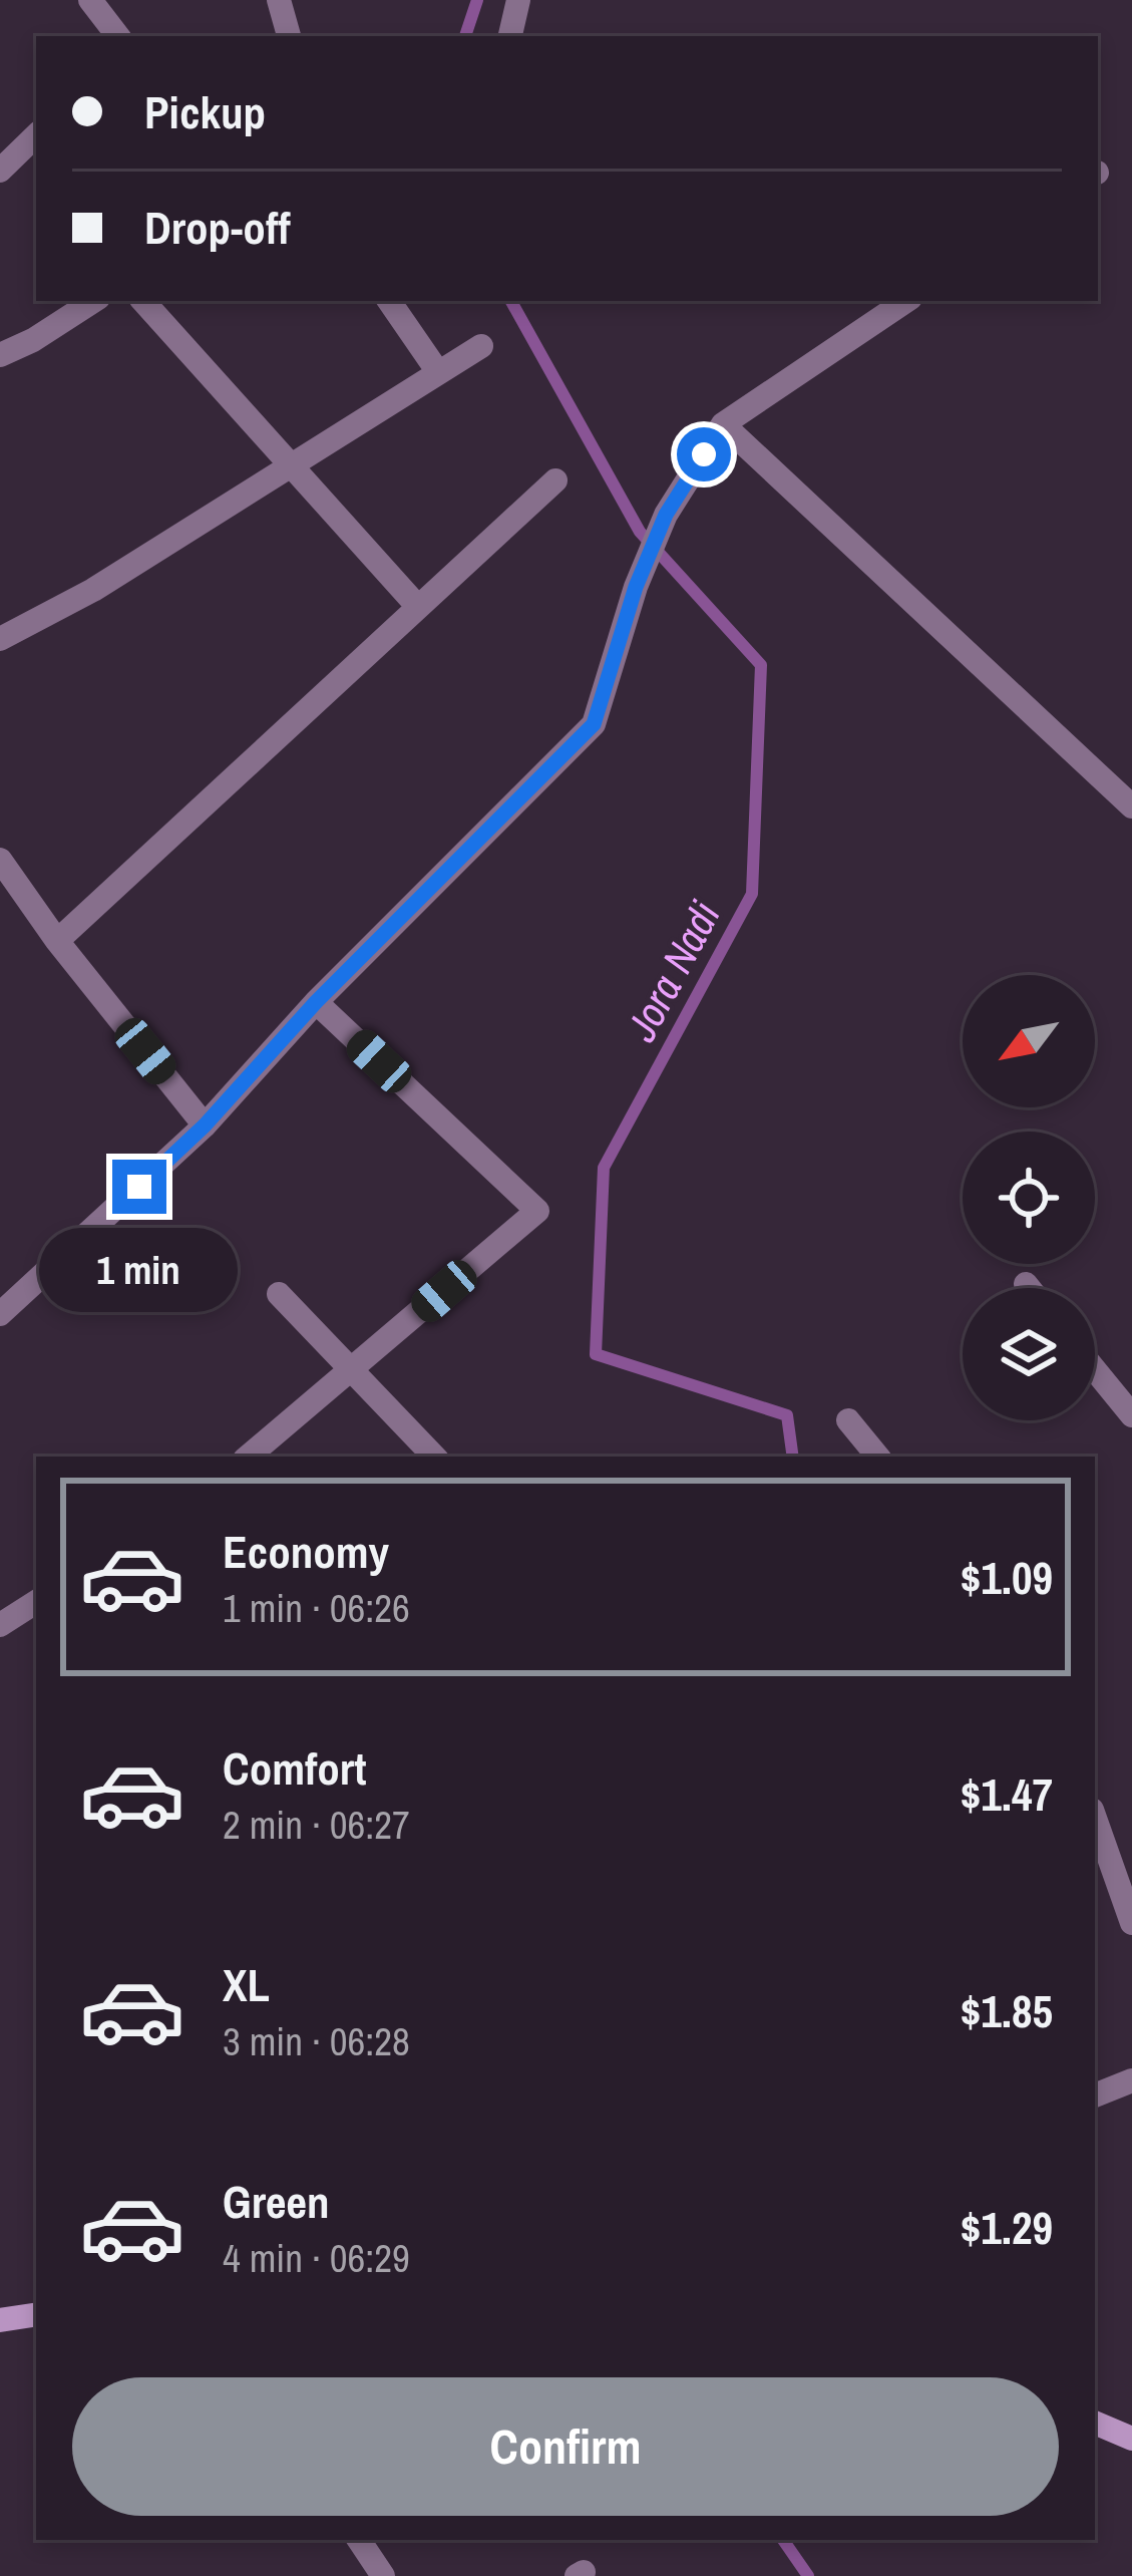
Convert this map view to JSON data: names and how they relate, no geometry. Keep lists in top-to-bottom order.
{
  "water": ["Jora Nadi"],
  "north": "bottom left",
  "page": {
    "banner": ["Pickup", "Drop-off"],
    "bubble": "1 min",
    "list": [
      {
        "name": "Economy",
        "note": "1 min · 06:26",
        "value": "$1.09"
      },
      {
        "name": "Comfort",
        "note": "2 min · 06:27",
        "value": "$1.47"
      },
      {
        "name": "XL",
        "note": "3 min · 06:28",
        "value": "$1.85"
      },
      {
        "name": "Green",
        "note": "4 min · 06:29",
        "value": "$1.29"
      }
    ],
    "buttons": "Confirm"
  }
}
